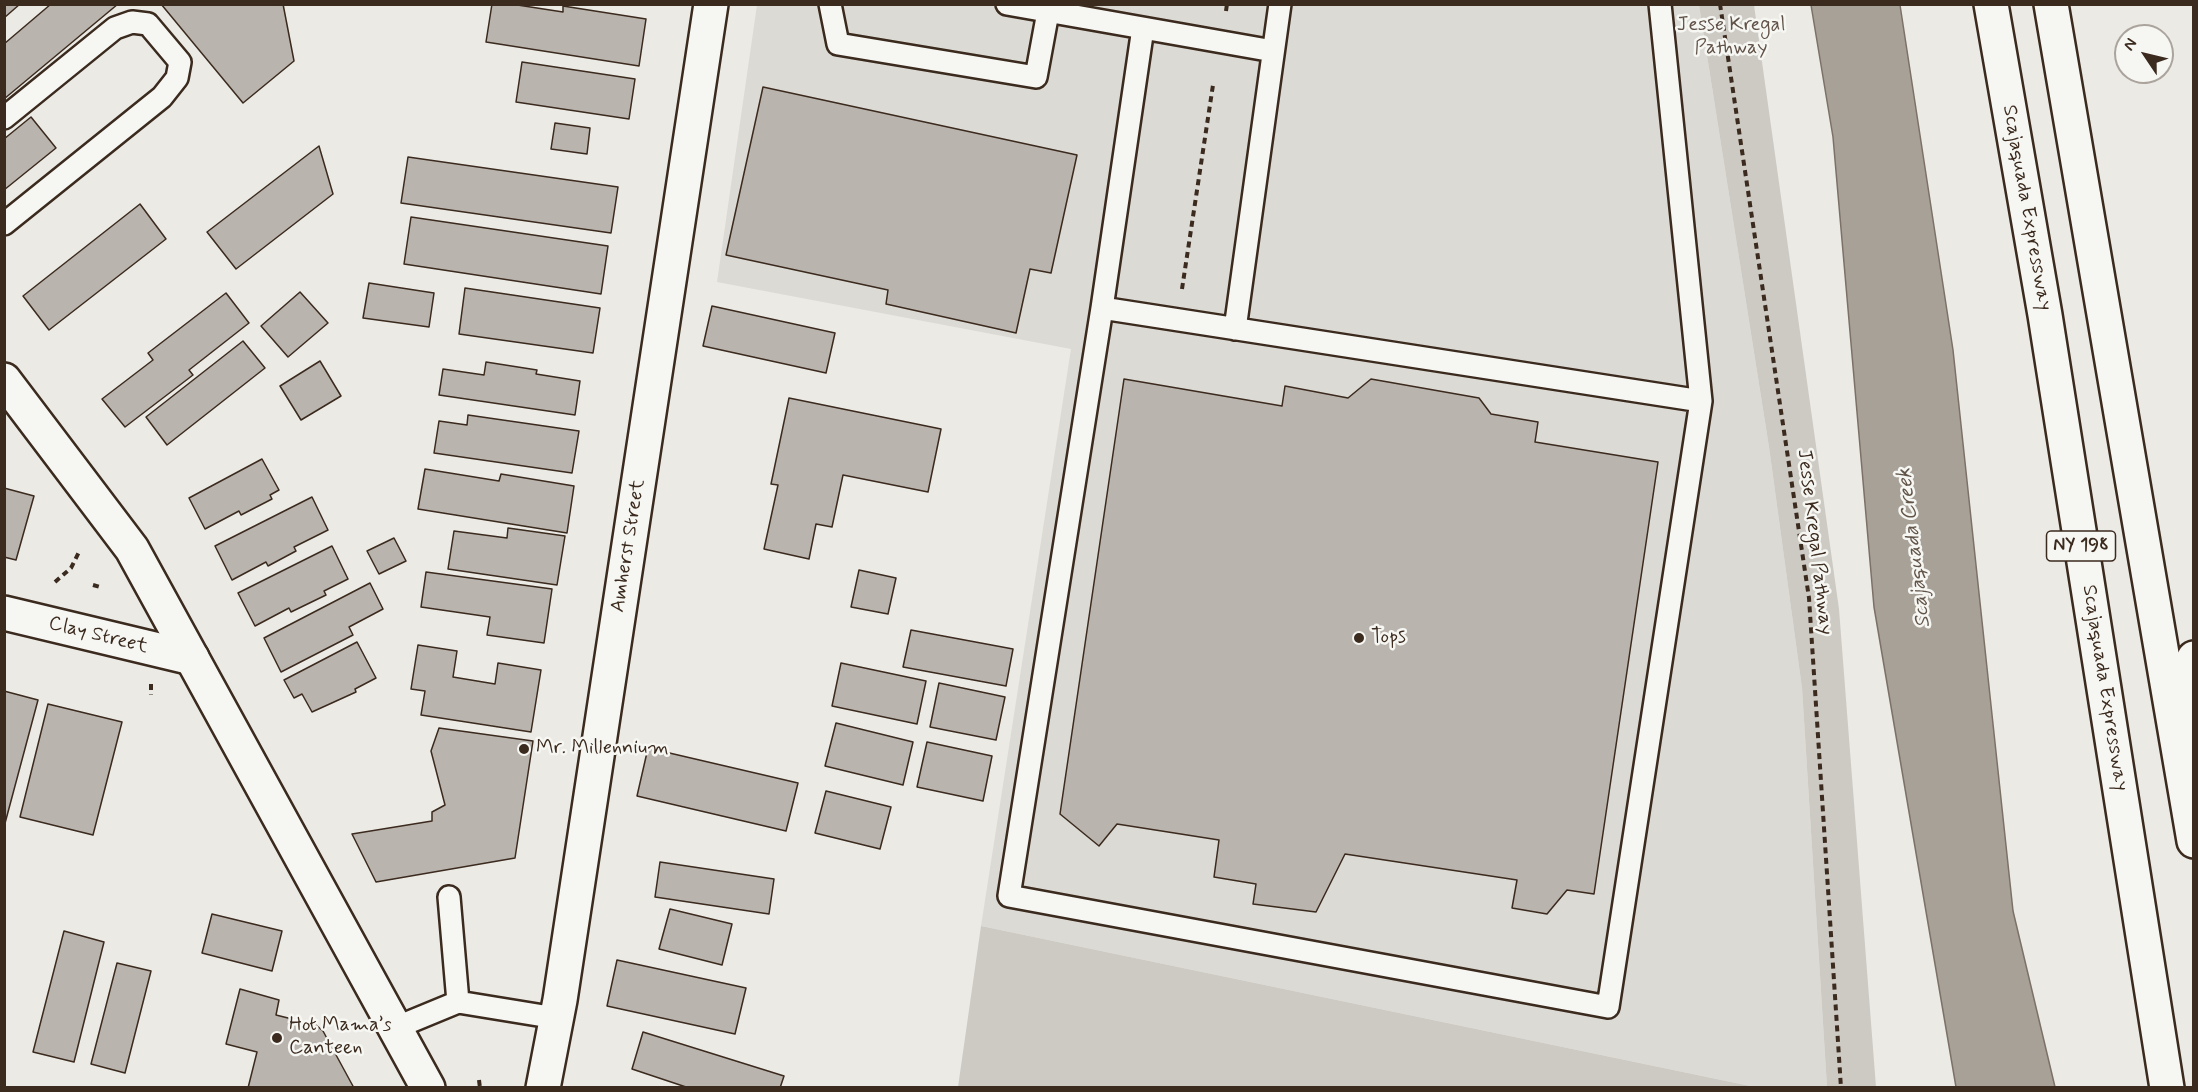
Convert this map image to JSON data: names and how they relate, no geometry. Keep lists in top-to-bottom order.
{
  "streets": {
    "main road": [
      "Scajaquada Expressway",
      "Amherst Street",
      "NY 198",
      "Clay Street"
    ],
    "path": ["Jesse Kregal Pathway"]
  },
  "water": ["Scajaquada Creek"],
  "parks": ["Jesse Kregal Pathway"],
  "places": ["Tops", "Mr. Millennium", "Hot Mama’s Canteen"],
  "north": "top left"
}
